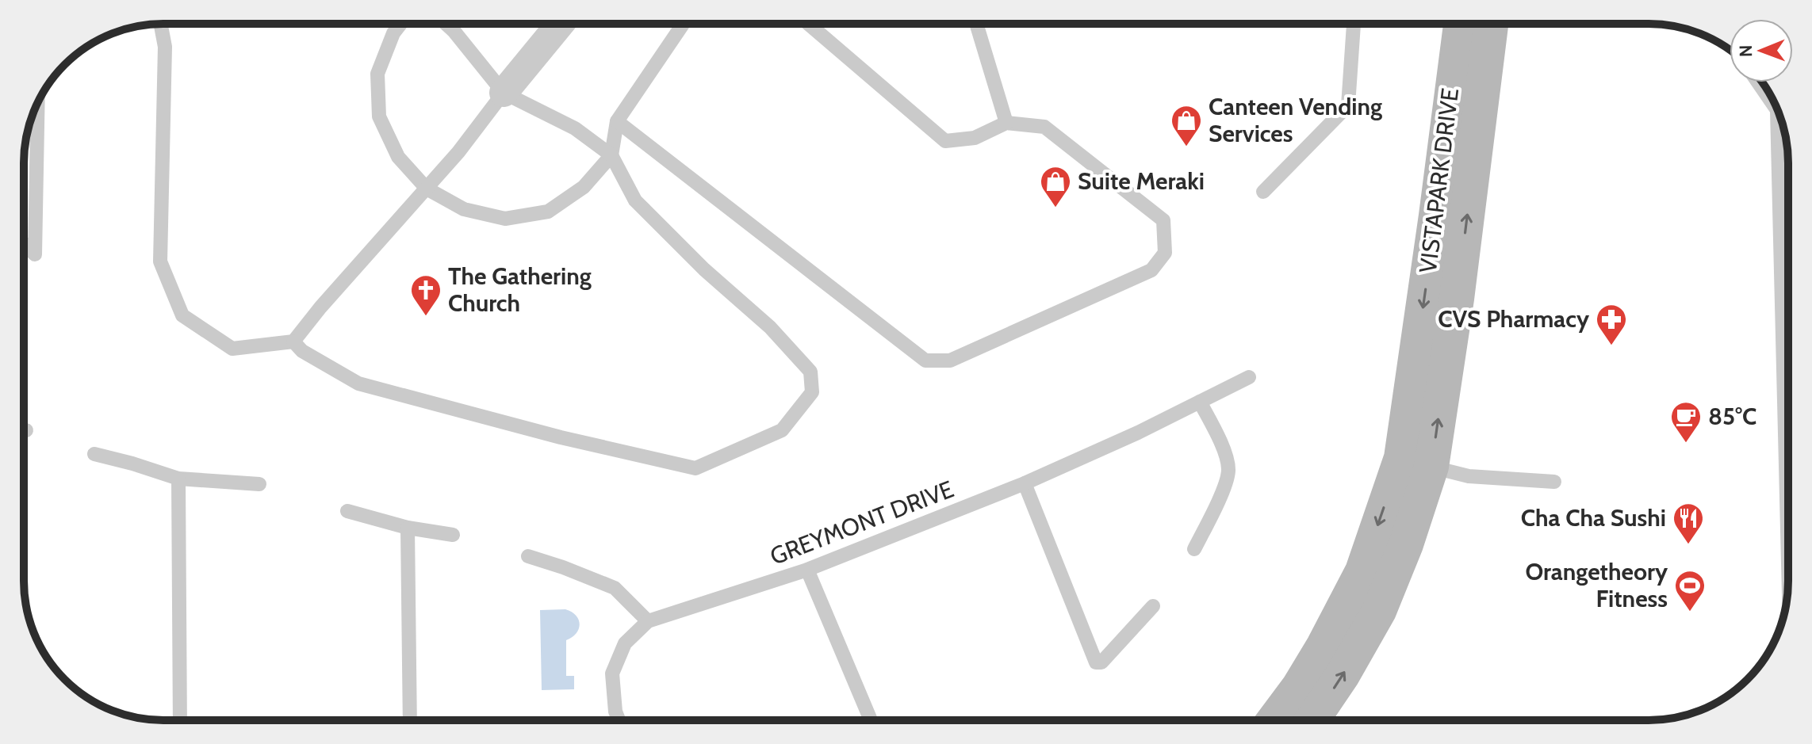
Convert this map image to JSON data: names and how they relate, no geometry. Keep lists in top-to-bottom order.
{
  "streets": {
    "street": ["VISTAPARK DRIVE"],
    "lane": ["GREYMONT DRIVE"]
  },
  "places": {
    "shop": ["Canteen Vending Services", "Suite Meraki"],
    "church": ["The Gathering Church"],
    "pharmacy": ["CVS Pharmacy"],
    "cafe": ["85°C"],
    "restaurant": ["Cha Cha Sushi"],
    "sports": ["Orangetheory Fitness"]
  },
  "north": "left"
}
